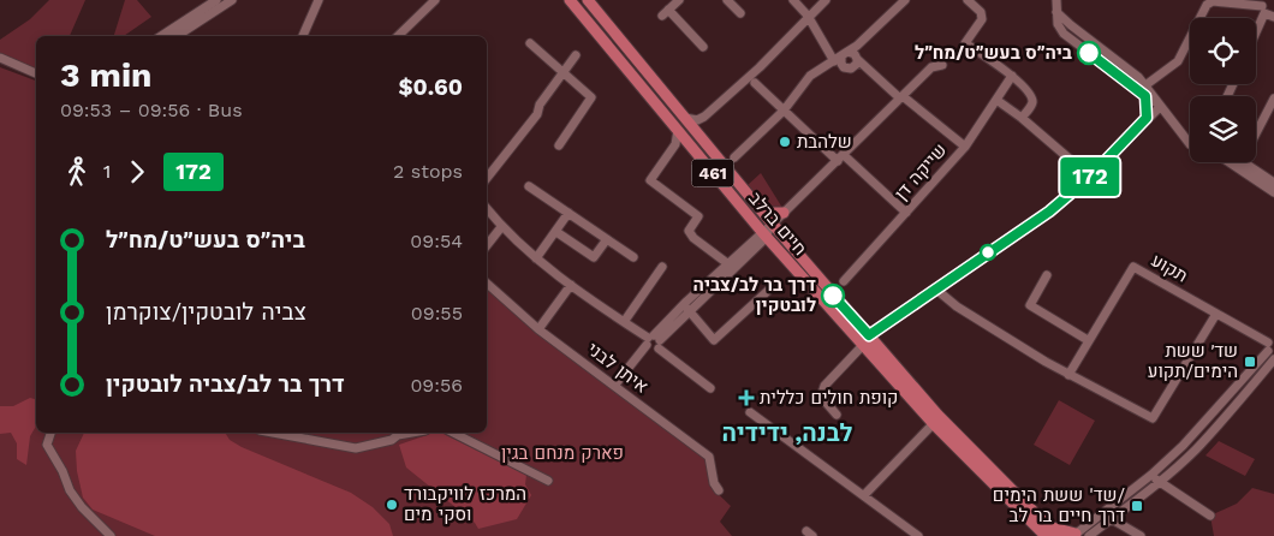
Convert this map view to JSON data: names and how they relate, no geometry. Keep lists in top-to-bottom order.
{
  "streets": {
    "main road": ["461", "חיים ברלב"],
    "street": ["שייקה דן", "תקוע", "איתן לבני"]
  },
  "districts": ["לבנה, ידידיה"],
  "parks": ["פארק מנחם בגין"],
  "places": {
    "other": [
      "ביה״ס בעש״ט/מח״ל",
      "שלהבת",
      "דרך בר לב/צביה לובטקין",
      "המרכז לוויקבורד וסקי מים"
    ],
    "transit": ["שד׳ ששת הימים/תקוע", "שד' ששת הימים/ דרך חיים בר לב"],
    "health": ["קופת חולים כללית"]
  },
  "lines": ["bus line 172"],
  "page": {
    "on_map": "172",
    "heading": ["3 min", "09:53 – 09:56 · Bus", "$0.60"],
    "legs": ["1", "172", "2 stops"],
    "list": [
      {
        "name": "ביה״ס בעש״ט/מח״ל",
        "value": "09:54"
      },
      {
        "name": "צביה לובטקין/צוקרמן",
        "value": "09:55"
      },
      {
        "name": "דרך בר לב/צביה לובטקין",
        "value": "09:56"
      }
    ]
  }
}
